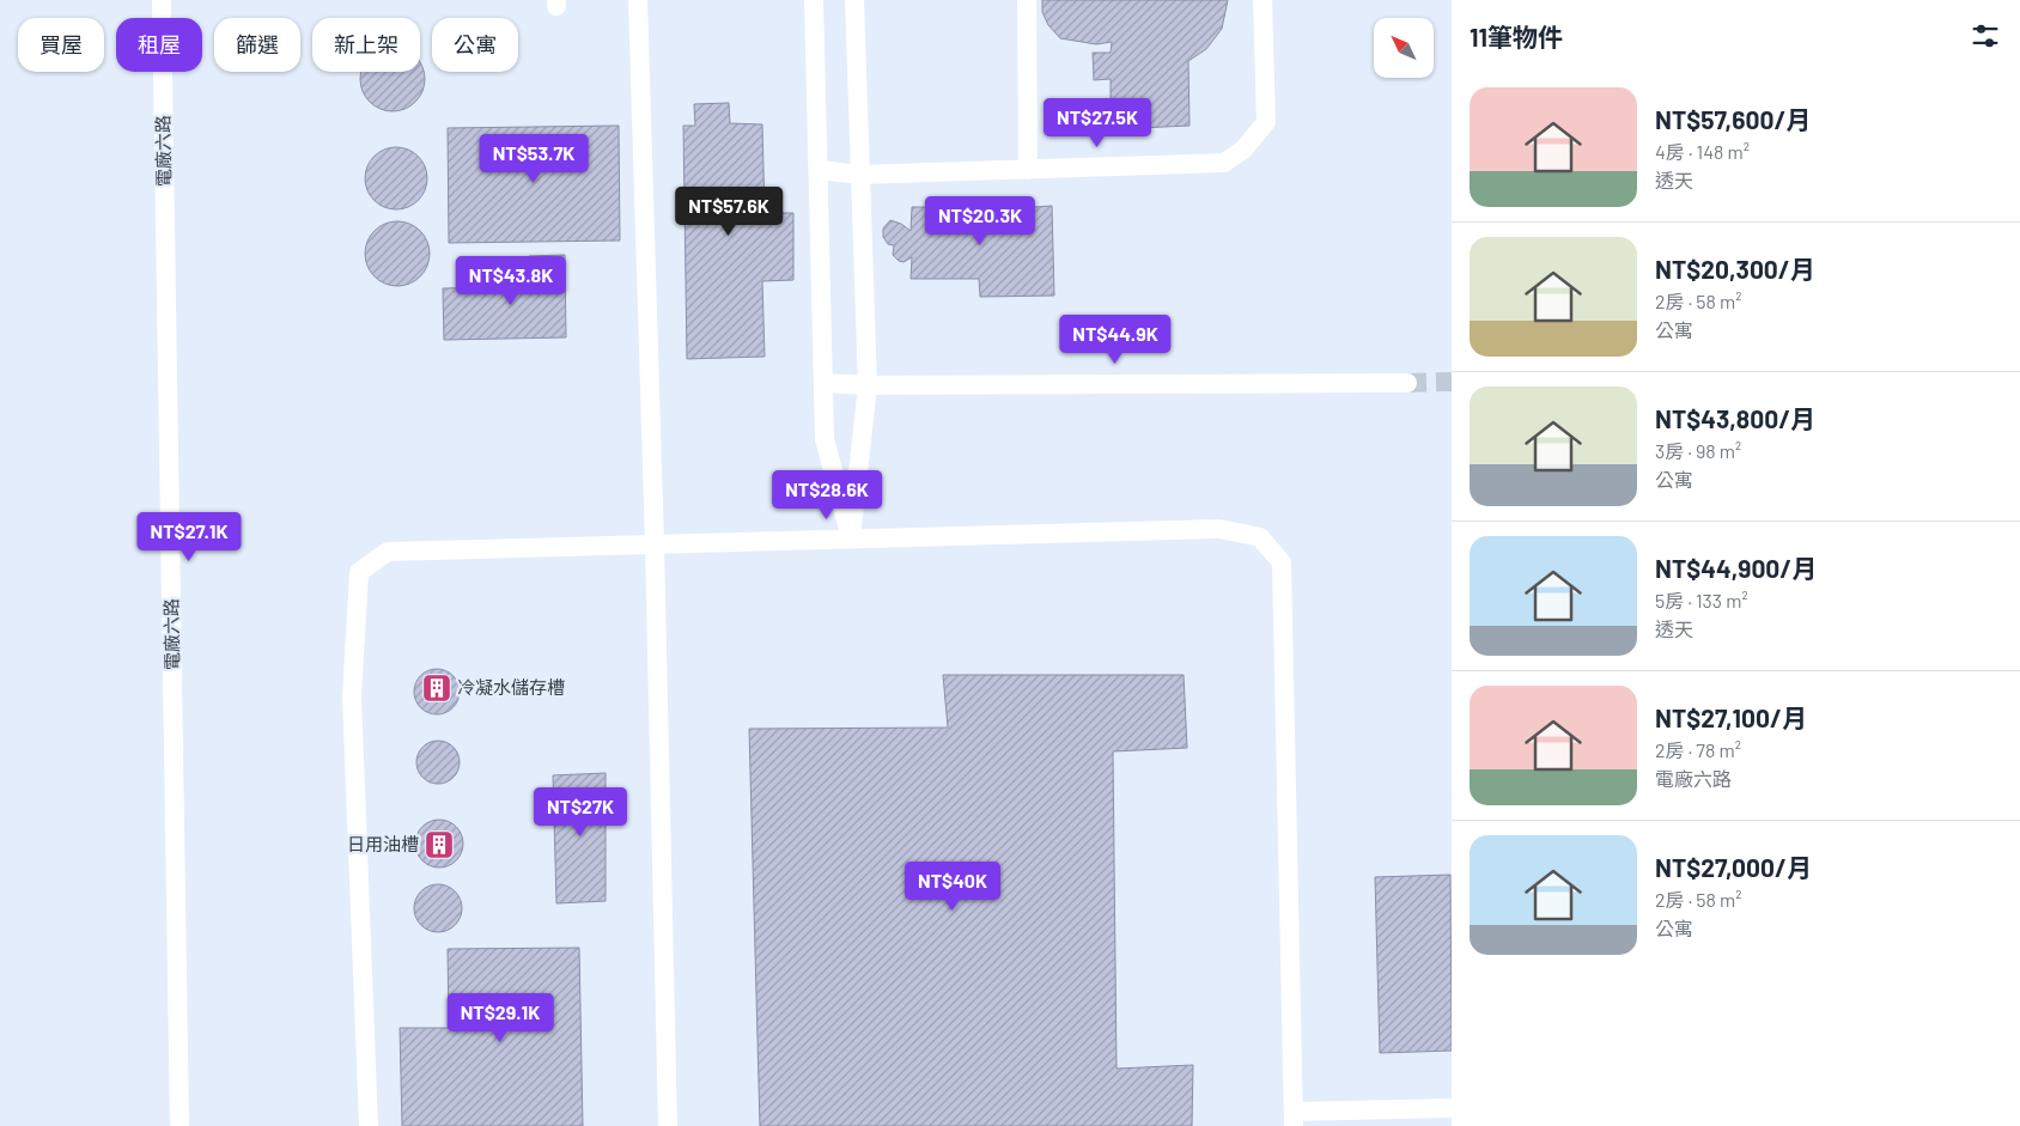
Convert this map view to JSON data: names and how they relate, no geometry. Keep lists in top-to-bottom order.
{
  "streets": {
    "street": ["電廠六路"]
  },
  "places": {
    "building": ["冷凝水儲存槽", "日用油槽"]
  },
  "north": "top left",
  "page": {
    "heading": "11筆物件",
    "chip": [
      "買屋",
      "租屋",
      "篩選",
      "新上架",
      "公寓"
    ],
    "list": [
      {
        "name": "NT$57,600/月",
        "note": "4房 · 148 m² · 透天"
      },
      {
        "name": "NT$20,300/月",
        "note": "2房 · 58 m² · 公寓"
      },
      {
        "name": "NT$43,800/月",
        "note": "3房 · 98 m² · 公寓"
      },
      {
        "name": "NT$44,900/月",
        "note": "5房 · 133 m² · 透天"
      },
      {
        "name": "NT$27,100/月",
        "note": "2房 · 78 m² · 電廠六路"
      },
      {
        "name": "NT$27,000/月",
        "note": "2房 · 58 m² · 公寓"
      }
    ],
    "price": [
      "NT$27.5K",
      "NT$53.7K",
      "NT$57.6K",
      "NT$20.3K",
      "NT$43.8K",
      "NT$44.9K",
      "NT$28.6K",
      "NT$27.1K",
      "NT$27K",
      "NT$40K",
      "NT$29.1K"
    ]
  }
}
